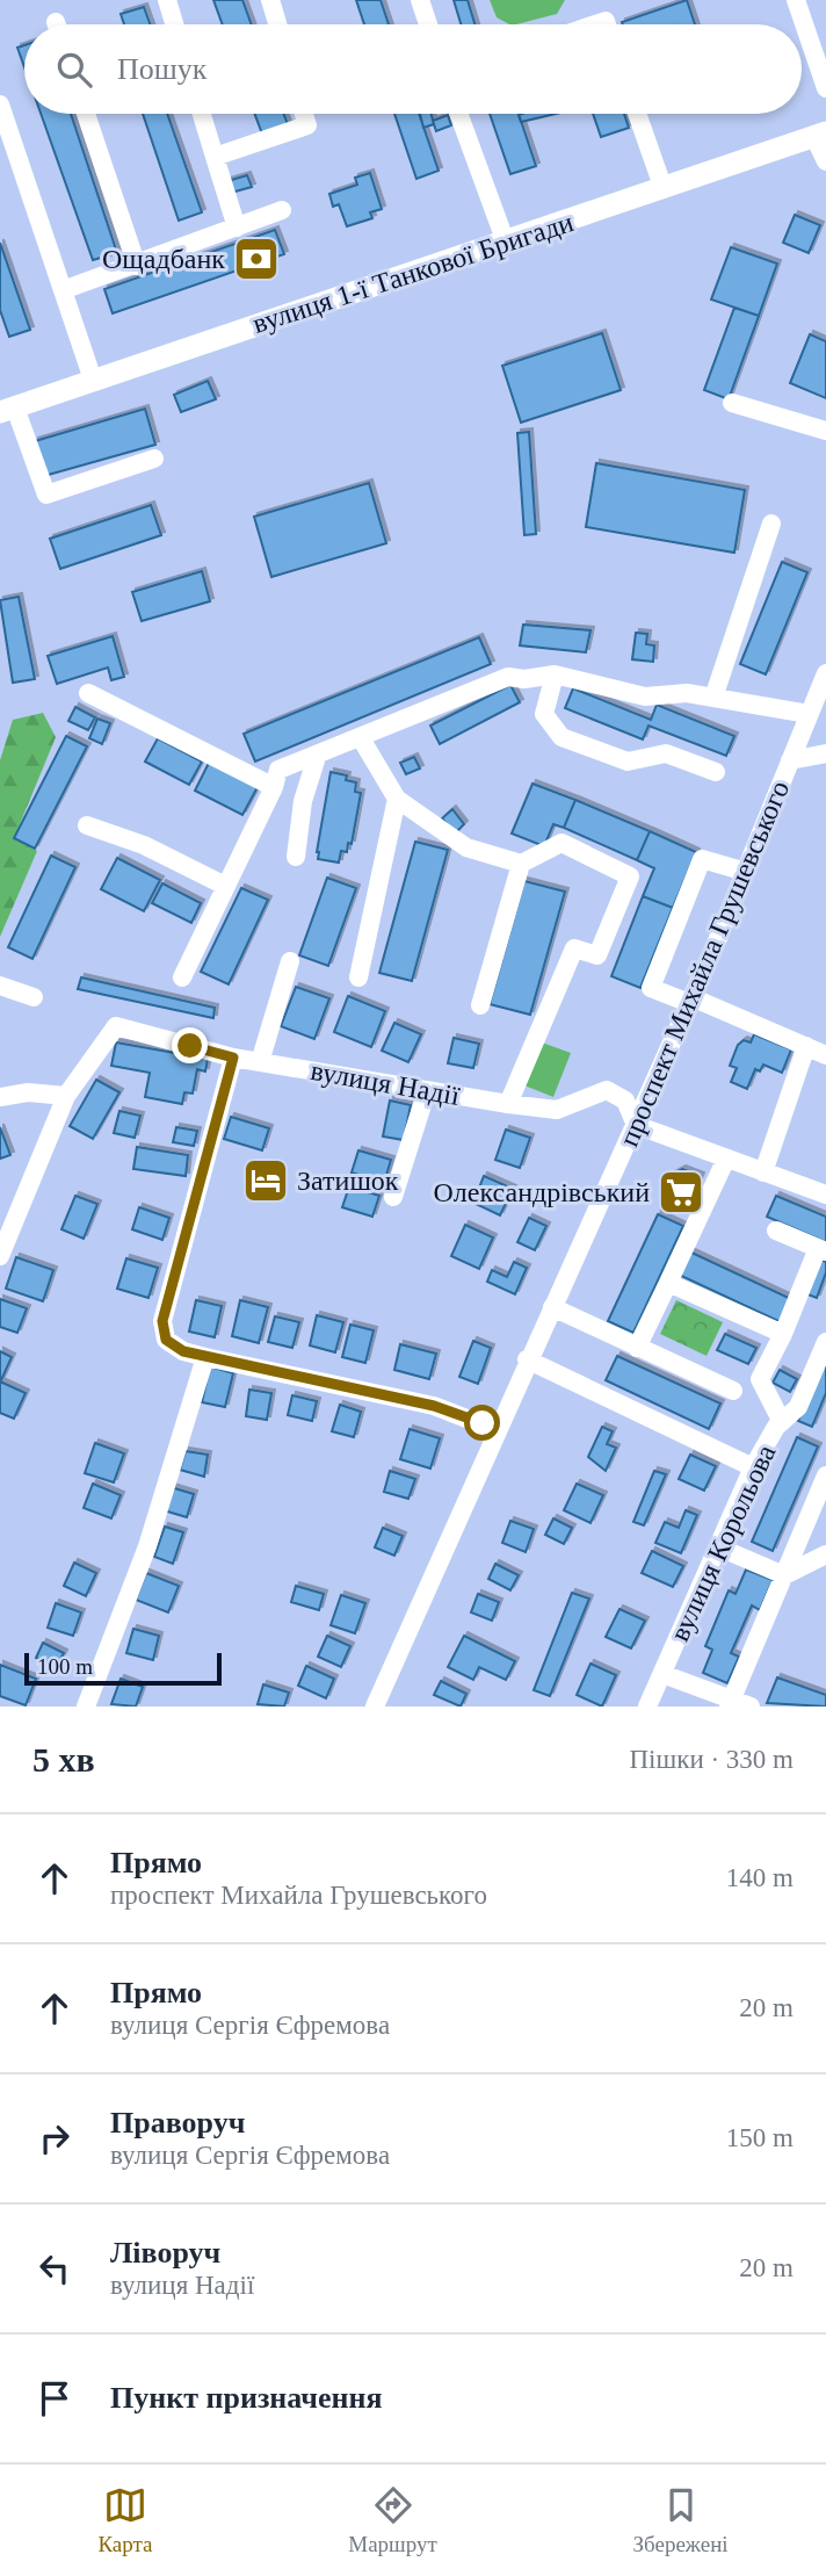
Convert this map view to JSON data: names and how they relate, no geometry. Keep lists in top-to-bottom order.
{
  "streets": {
    "main road": ["вулиця 1-ї Танкової Бригади"],
    "street": ["проспект Михайла Грушевського", "вулиця Надії", "вулиця Корольова"]
  },
  "crossings": [
    ["проспект Михайла Грушевського", "вулиця Надії"]
  ],
  "places": {
    "bank": ["Ощадбанк"],
    "hotel": ["Затишок"],
    "supermarket": ["Олександрівський"]
  },
  "scale_bar": "100 m",
  "page": {
    "search": "Пошук",
    "scale": "100 m",
    "heading": ["5 хв", "Пішки · 330 m"],
    "list": [
      ["Прямо", "проспект Михайла Грушевського", "140 m"],
      ["Прямо", "вулиця Сергія Єфремова", "20 m"],
      ["Праворуч", "вулиця Сергія Єфремова", "150 m"],
      ["Ліворуч", "вулиця Надії", "20 m"],
      "Пункт призначення"
    ],
    "nav": ["Карта", "Маршрут", "Збережені"]
  }
}
